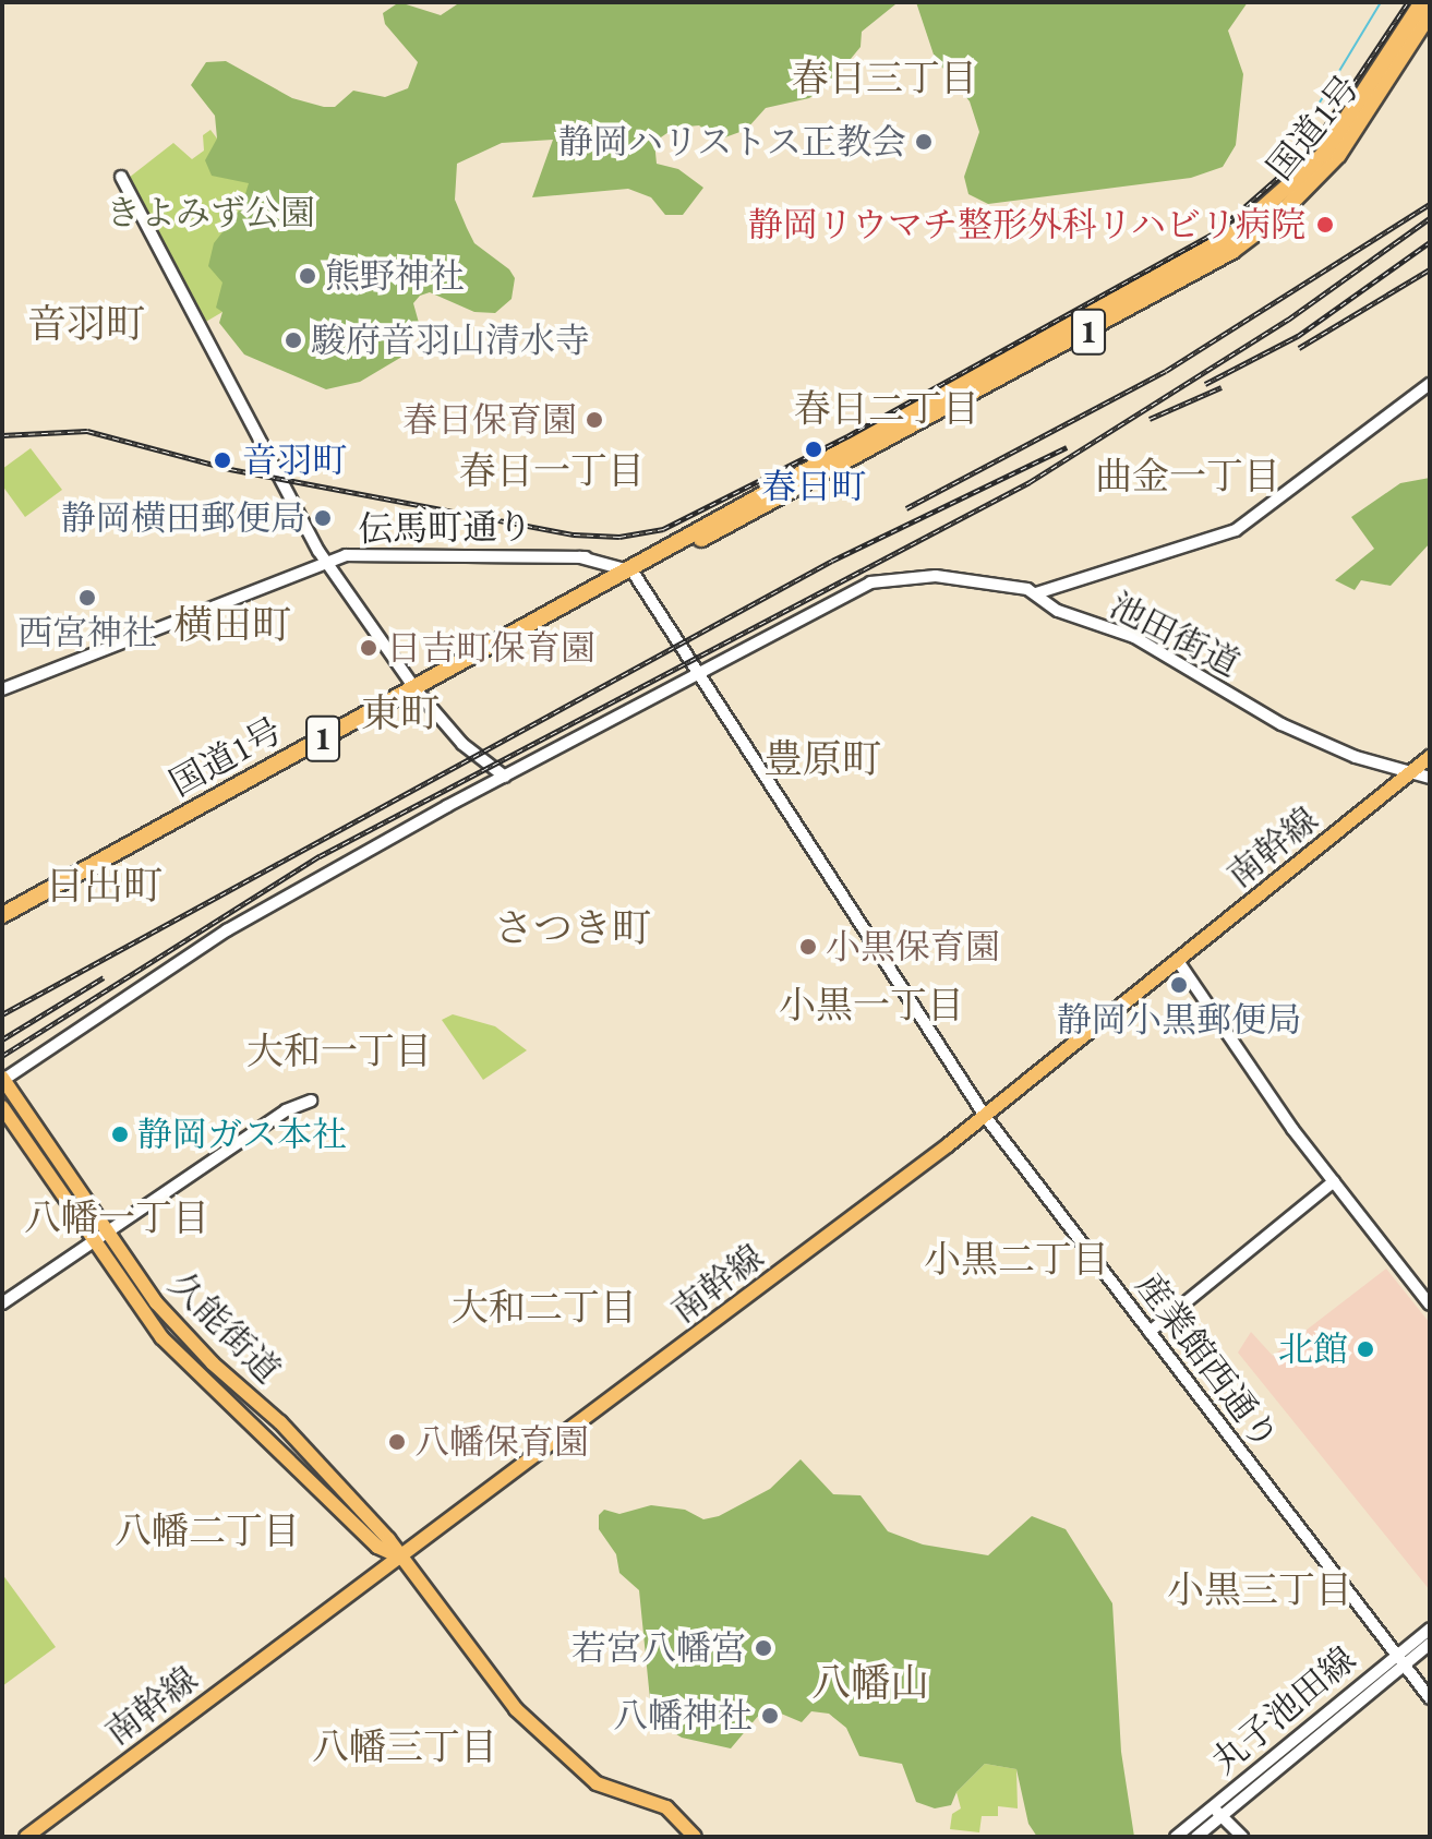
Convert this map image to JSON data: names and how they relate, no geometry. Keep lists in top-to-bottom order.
{
  "streets": {
    "highway": ["国道1号", "1"],
    "main road": ["南幹線", "久能街道"],
    "street": [
      "伝馬町通り",
      "池田街道",
      "産業館西通り",
      "丸子池田線"
    ]
  },
  "crossings": [
    ["国道1号", "伝馬町通り"],
    ["国道1号", "産業館西通り"],
    ["池田街道", "南幹線"],
    ["池田街道", "久能街道"],
    ["池田街道", "産業館西通り"],
    ["南幹線", "久能街道"],
    ["南幹線", "産業館西通り"],
    ["産業館西通り", "丸子池田線"]
  ],
  "districts": [
    "春日三丁目",
    "音羽町",
    "春日二丁目",
    "春日一丁目",
    "曲金一丁目",
    "横田町",
    "東町",
    "豊原町",
    "日出町",
    "さつき町",
    "小黒一丁目",
    "大和一丁目",
    "八幡一丁目",
    "小黒二丁目",
    "大和二丁目",
    "八幡二丁目",
    "小黒三丁目",
    "八幡山",
    "八幡三丁目"
  ],
  "parks": ["きよみず公園"],
  "places": [
    "静岡ハリストス正教会",
    "静岡リウマチ整形外科リハビリ病院",
    "熊野神社",
    "駿府音羽山清水寺",
    "春日保育園",
    "春日町",
    "音羽町",
    "静岡横田郵便局",
    "西宮神社",
    "日吉町保育園",
    "小黒保育園",
    "静岡小黒郵便局",
    "静岡ガス本社",
    "北館",
    "八幡保育園",
    "若宮八幡宮",
    "八幡神社"
  ]
}
